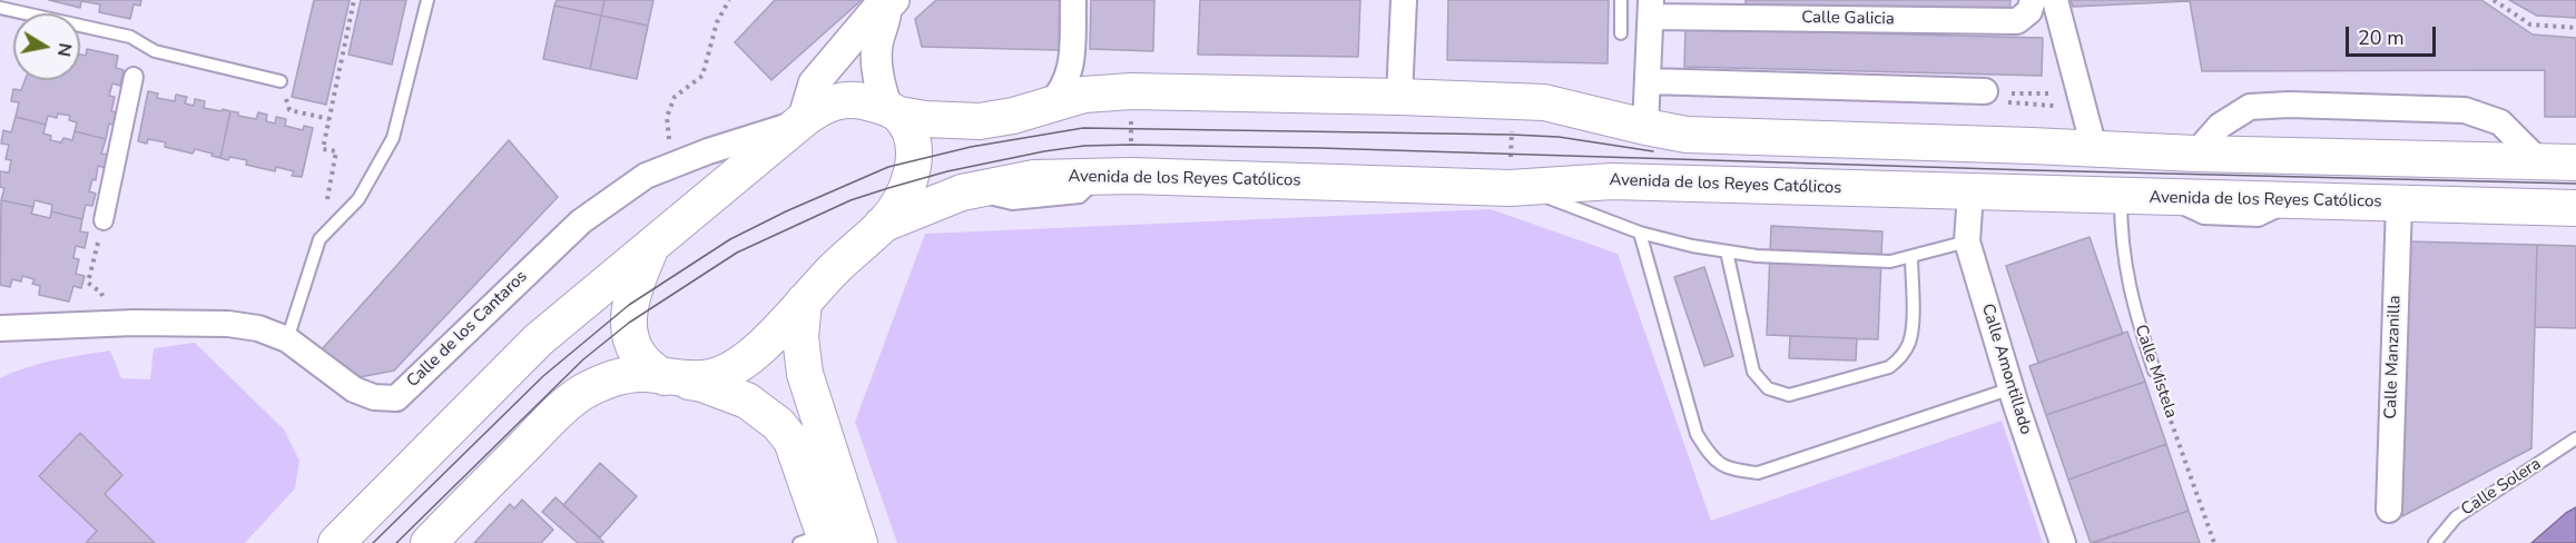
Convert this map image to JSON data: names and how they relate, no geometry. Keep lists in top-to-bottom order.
{
  "streets": {
    "main road": ["Avenida de los Reyes Católicos"],
    "street": [
      "Calle Galicia",
      "Calle de los Cantaros",
      "Calle Manzanilla",
      "Calle Amontillado"
    ],
    "lane": ["Calle Mistela", "Calle Solera"]
  },
  "crossings": [
    ["Avenida de los Reyes Católicos", "Calle Manzanilla"],
    ["Avenida de los Reyes Católicos", "Calle Amontillado"],
    ["Avenida de los Reyes Católicos", "Calle Mistela"]
  ],
  "scale_bar": "20 m",
  "north": "right"
}
